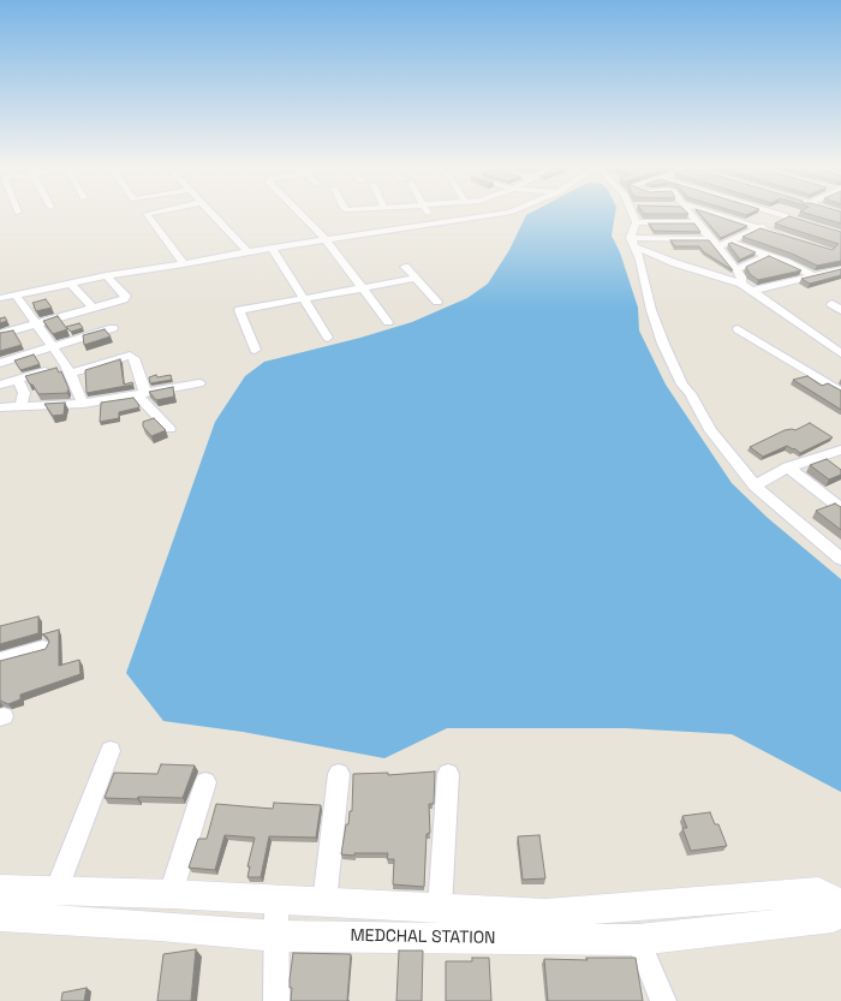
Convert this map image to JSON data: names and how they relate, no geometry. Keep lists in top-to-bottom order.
{
  "streets": {
    "street": ["MEDCHAL STATION"]
  }
}
